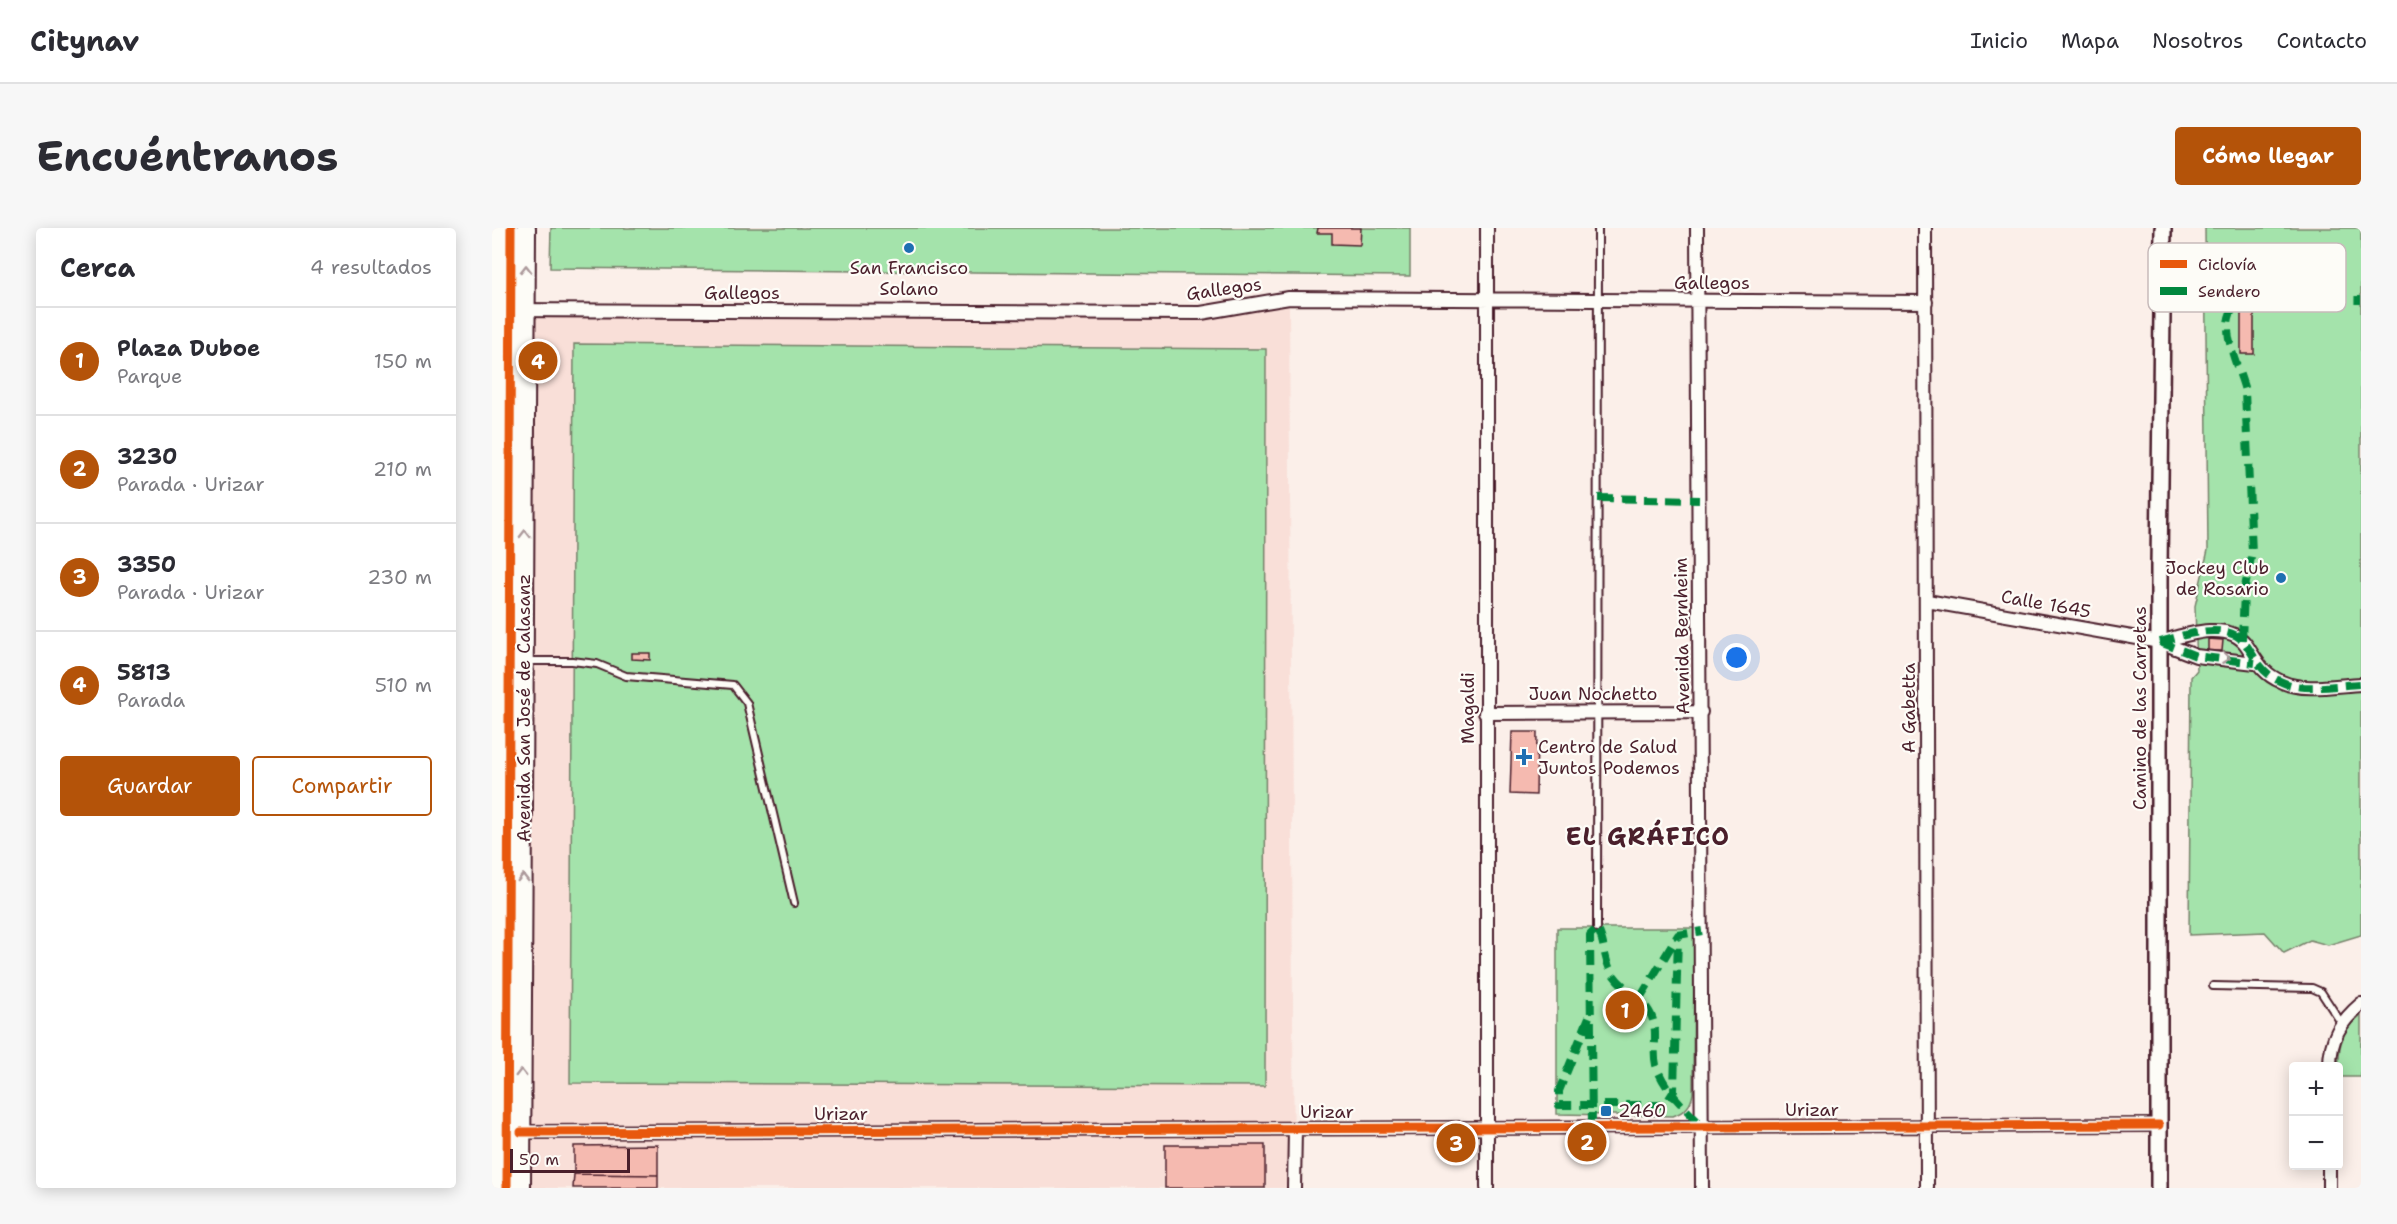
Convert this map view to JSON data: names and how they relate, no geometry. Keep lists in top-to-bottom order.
{
  "streets": {
    "main road": ["Avenida San José de Calasanz", "Urizar"],
    "street": [
      "Gallegos",
      "Calle 1645",
      "Avenida Bernheim",
      "Juan Nochetto",
      "Magaldi",
      "A Gabetta",
      "Camino de las Carretas"
    ]
  },
  "crossings": [
    ["Gallegos", "Avenida Bernheim"],
    ["Gallegos", "Avenida San José de Calasanz"],
    ["Gallegos", "Magaldi"],
    ["Gallegos", "A Gabetta"],
    ["Calle 1645", "A Gabetta"],
    ["Calle 1645", "Camino de las Carretas"],
    ["Avenida Bernheim", "Juan Nochetto"],
    ["Avenida Bernheim", "Urizar"],
    ["Juan Nochetto", "Magaldi"],
    ["Avenida San José de Calasanz", "Urizar"],
    ["Magaldi", "Urizar"],
    ["A Gabetta", "Urizar"],
    ["Camino de las Carretas", "Urizar"]
  ],
  "districts": ["EL GRÁFICO"],
  "places": {
    "other": ["San Francisco Solano", "Jockey Club de Rosario"],
    "health": ["Centro de Salud Juntos Podemos"],
    "transit": ["2460"]
  },
  "legend": ["Ciclovía", "Sendero"],
  "scale_bar": "50 m",
  "page": {
    "header": "Citynav",
    "nav": [
      "Inicio",
      "Mapa",
      "Nosotros",
      "Contacto"
    ],
    "buttons": [
      "Cómo llegar",
      ["Guardar", "Compartir"]
    ],
    "title": "Encuéntranos",
    "heading": ["Cerca", "4 resultados"],
    "list": [
      {
        "mark": "1",
        "name": "Plaza Duboe",
        "note": "Parque",
        "value": "150 m"
      },
      {
        "mark": "2",
        "name": "3230",
        "note": "Parada · Urizar",
        "value": "210 m"
      },
      {
        "mark": "3",
        "name": "3350",
        "note": "Parada · Urizar",
        "value": "230 m"
      },
      {
        "mark": "4",
        "name": "5813",
        "note": "Parada",
        "value": "510 m"
      }
    ],
    "pins": [
      "4",
      "1",
      "2",
      "3"
    ],
    "map_buttons": ["+", "−"],
    "scale": "50 m"
  }
}
